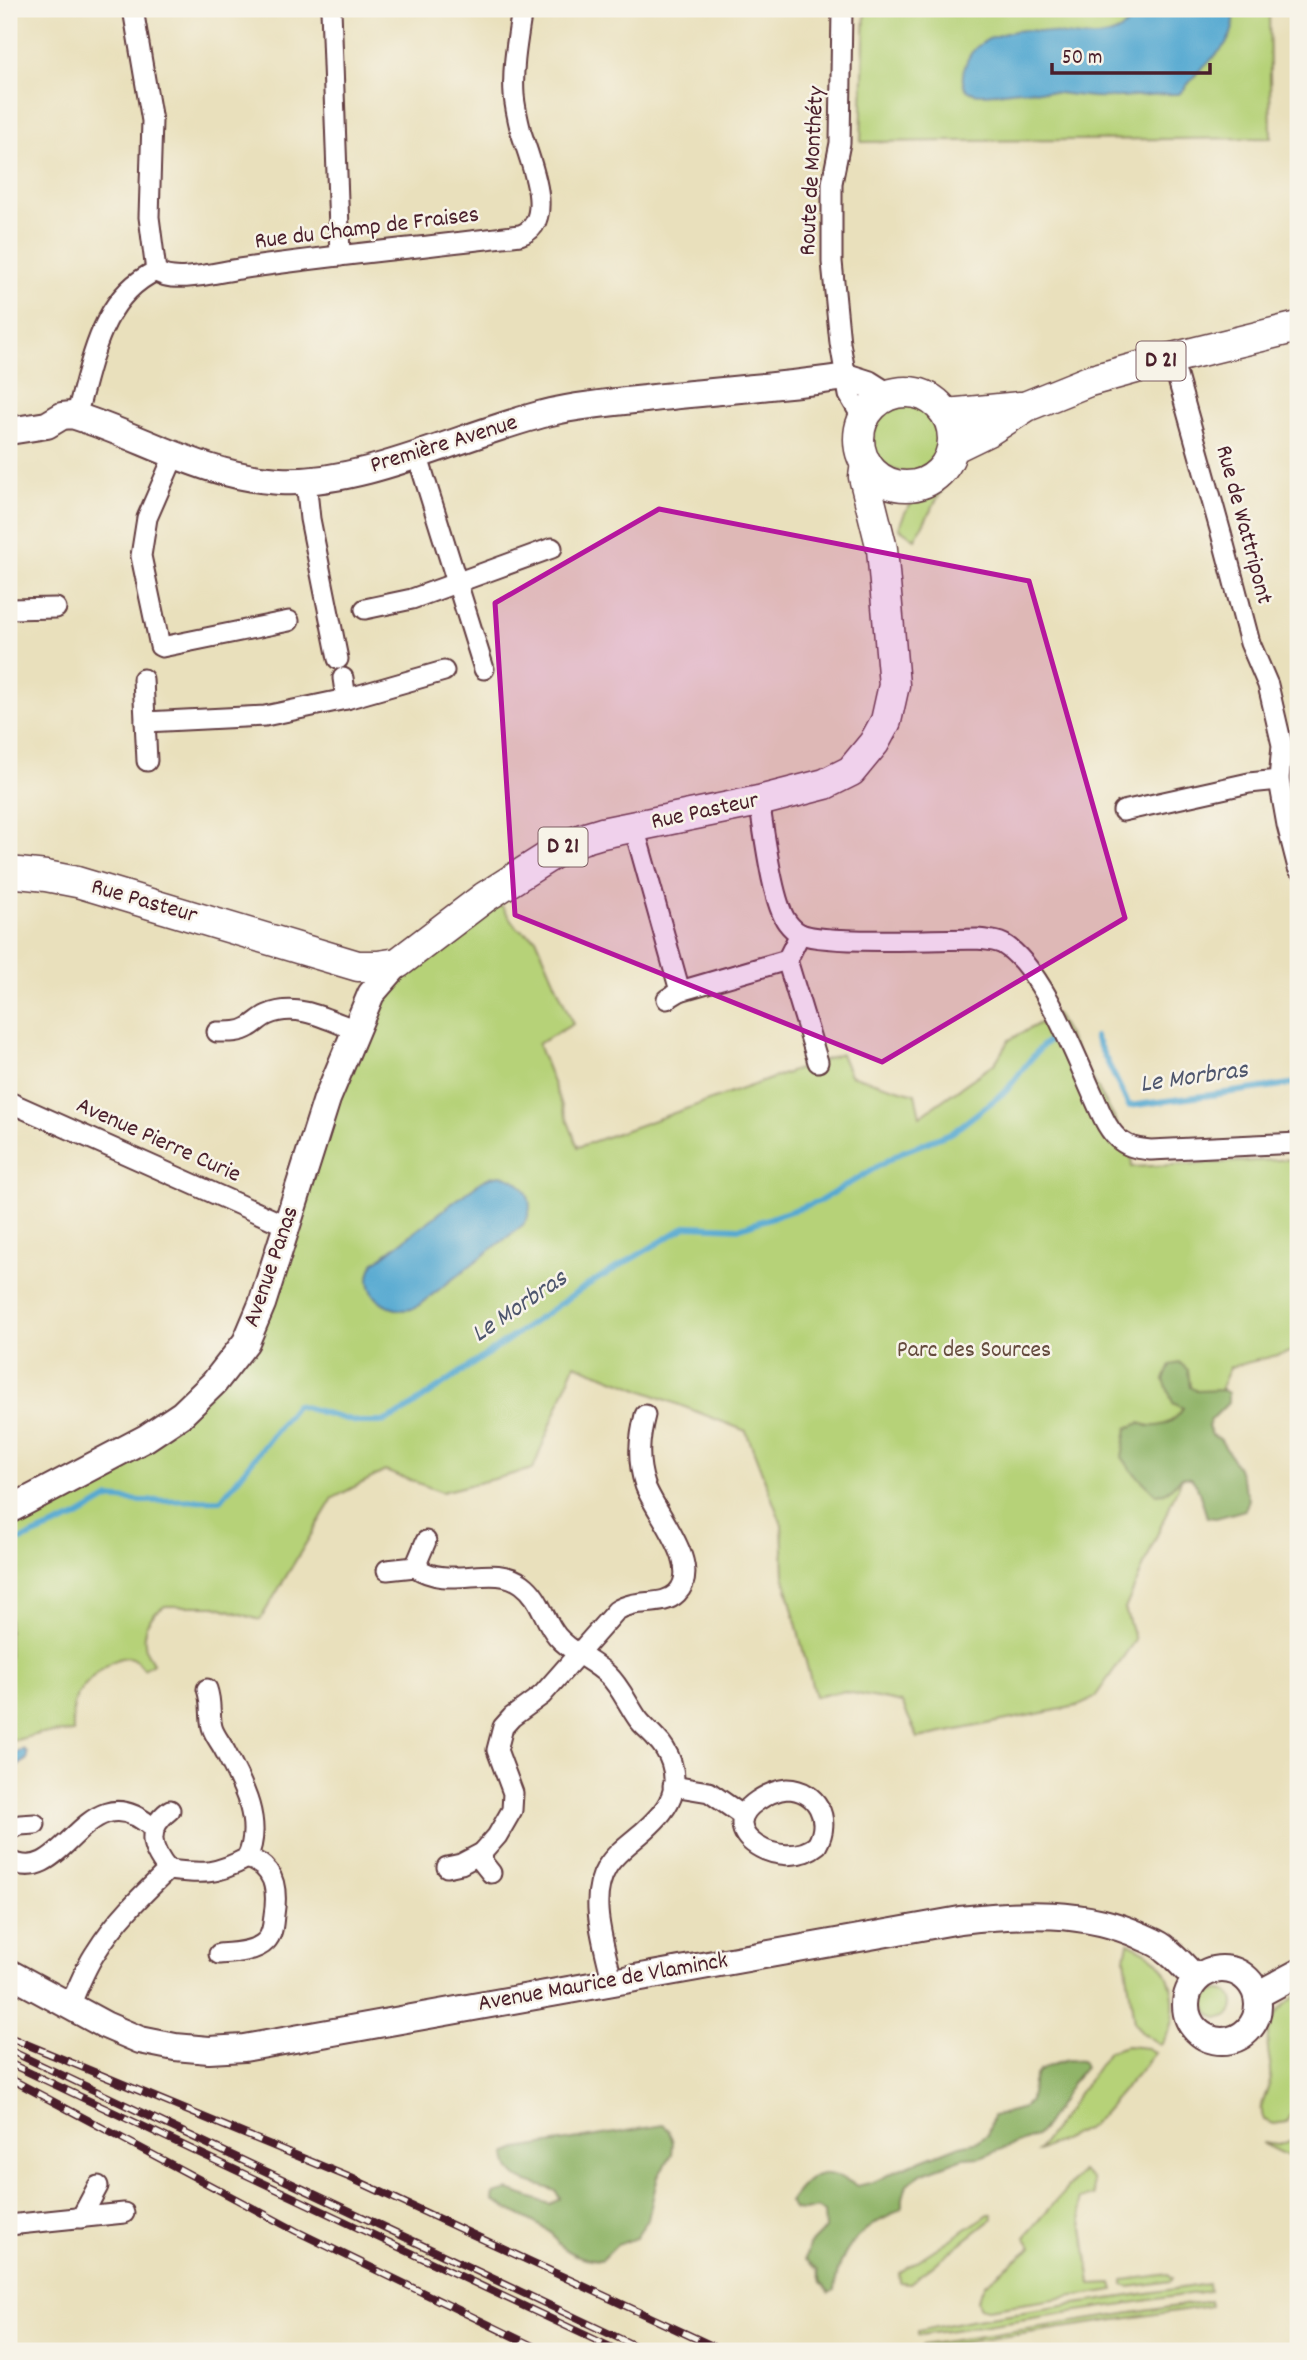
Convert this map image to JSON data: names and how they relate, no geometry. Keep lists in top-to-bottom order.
{
  "streets": {
    "main road": ["D 21", "Rue Pasteur"],
    "street": [
      "Route de Monthéty",
      "Rue du Champ de Fraises",
      "Première Avenue",
      "Rue de Wattripont",
      "Avenue Pierre Curie",
      "Avenue Panas",
      "Avenue Maurice de Vlaminck"
    ]
  },
  "crossings": [
    ["Route de Monthéty", "D 21"],
    ["Route de Monthéty", "Première Avenue"],
    ["Route de Monthéty", "Rue Pasteur"],
    ["D 21", "Première Avenue"],
    ["D 21", "Rue de Wattripont"],
    ["D 21", "Rue Pasteur"],
    ["Première Avenue", "Rue Pasteur"],
    ["Rue Pasteur", "Avenue Panas"],
    ["Avenue Pierre Curie", "Avenue Panas"]
  ],
  "water": ["Le Morbras"],
  "parks": ["Parc des Sources"],
  "scale_bar": "50 m"
}
